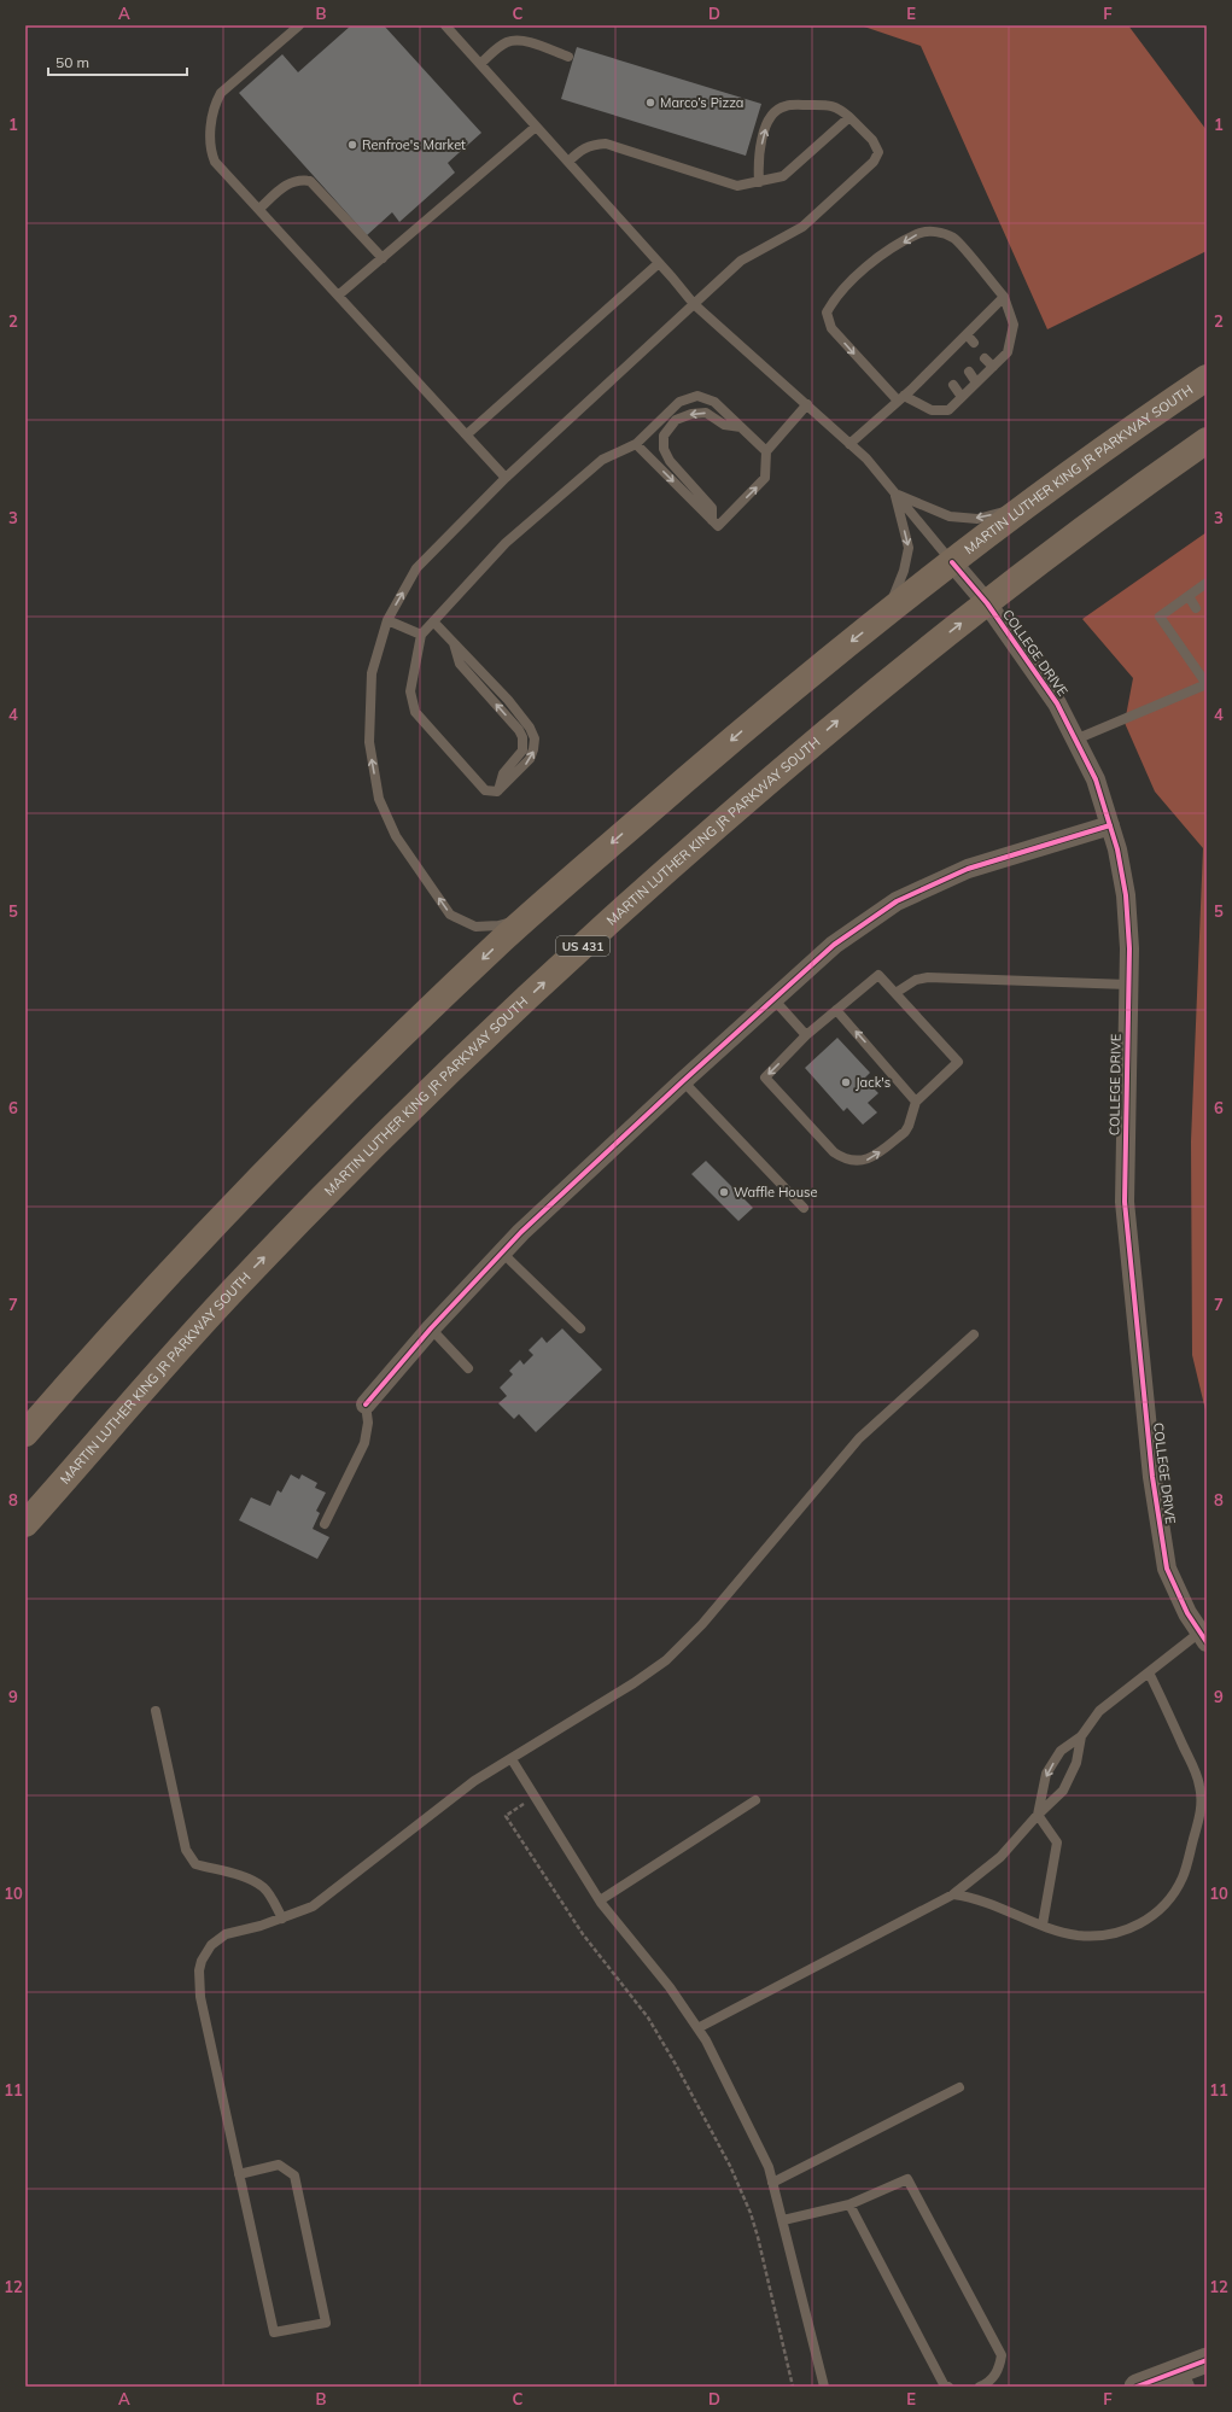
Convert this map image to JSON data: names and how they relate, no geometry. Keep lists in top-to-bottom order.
{
  "streets": {
    "highway": ["MARTIN LUTHER KING JR PARKWAY SOUTH", "US 431"],
    "street": ["COLLEGE DRIVE"]
  },
  "crossings": [
    ["MARTIN LUTHER KING JR PARKWAY SOUTH", "COLLEGE DRIVE"]
  ],
  "places": [
    "Marco’s Pizza",
    "Renfroe's Market",
    "Jack's",
    "Waffle House"
  ],
  "scale_bar": "50 m",
  "grid": {
    "columns": [
      "A",
      "B",
      "C",
      "D",
      "E",
      "F"
    ],
    "rows": [
      "1",
      "2",
      "3",
      "4",
      "5",
      "6",
      "7",
      "8",
      "9",
      "10",
      "11",
      "12"
    ]
  }
}
